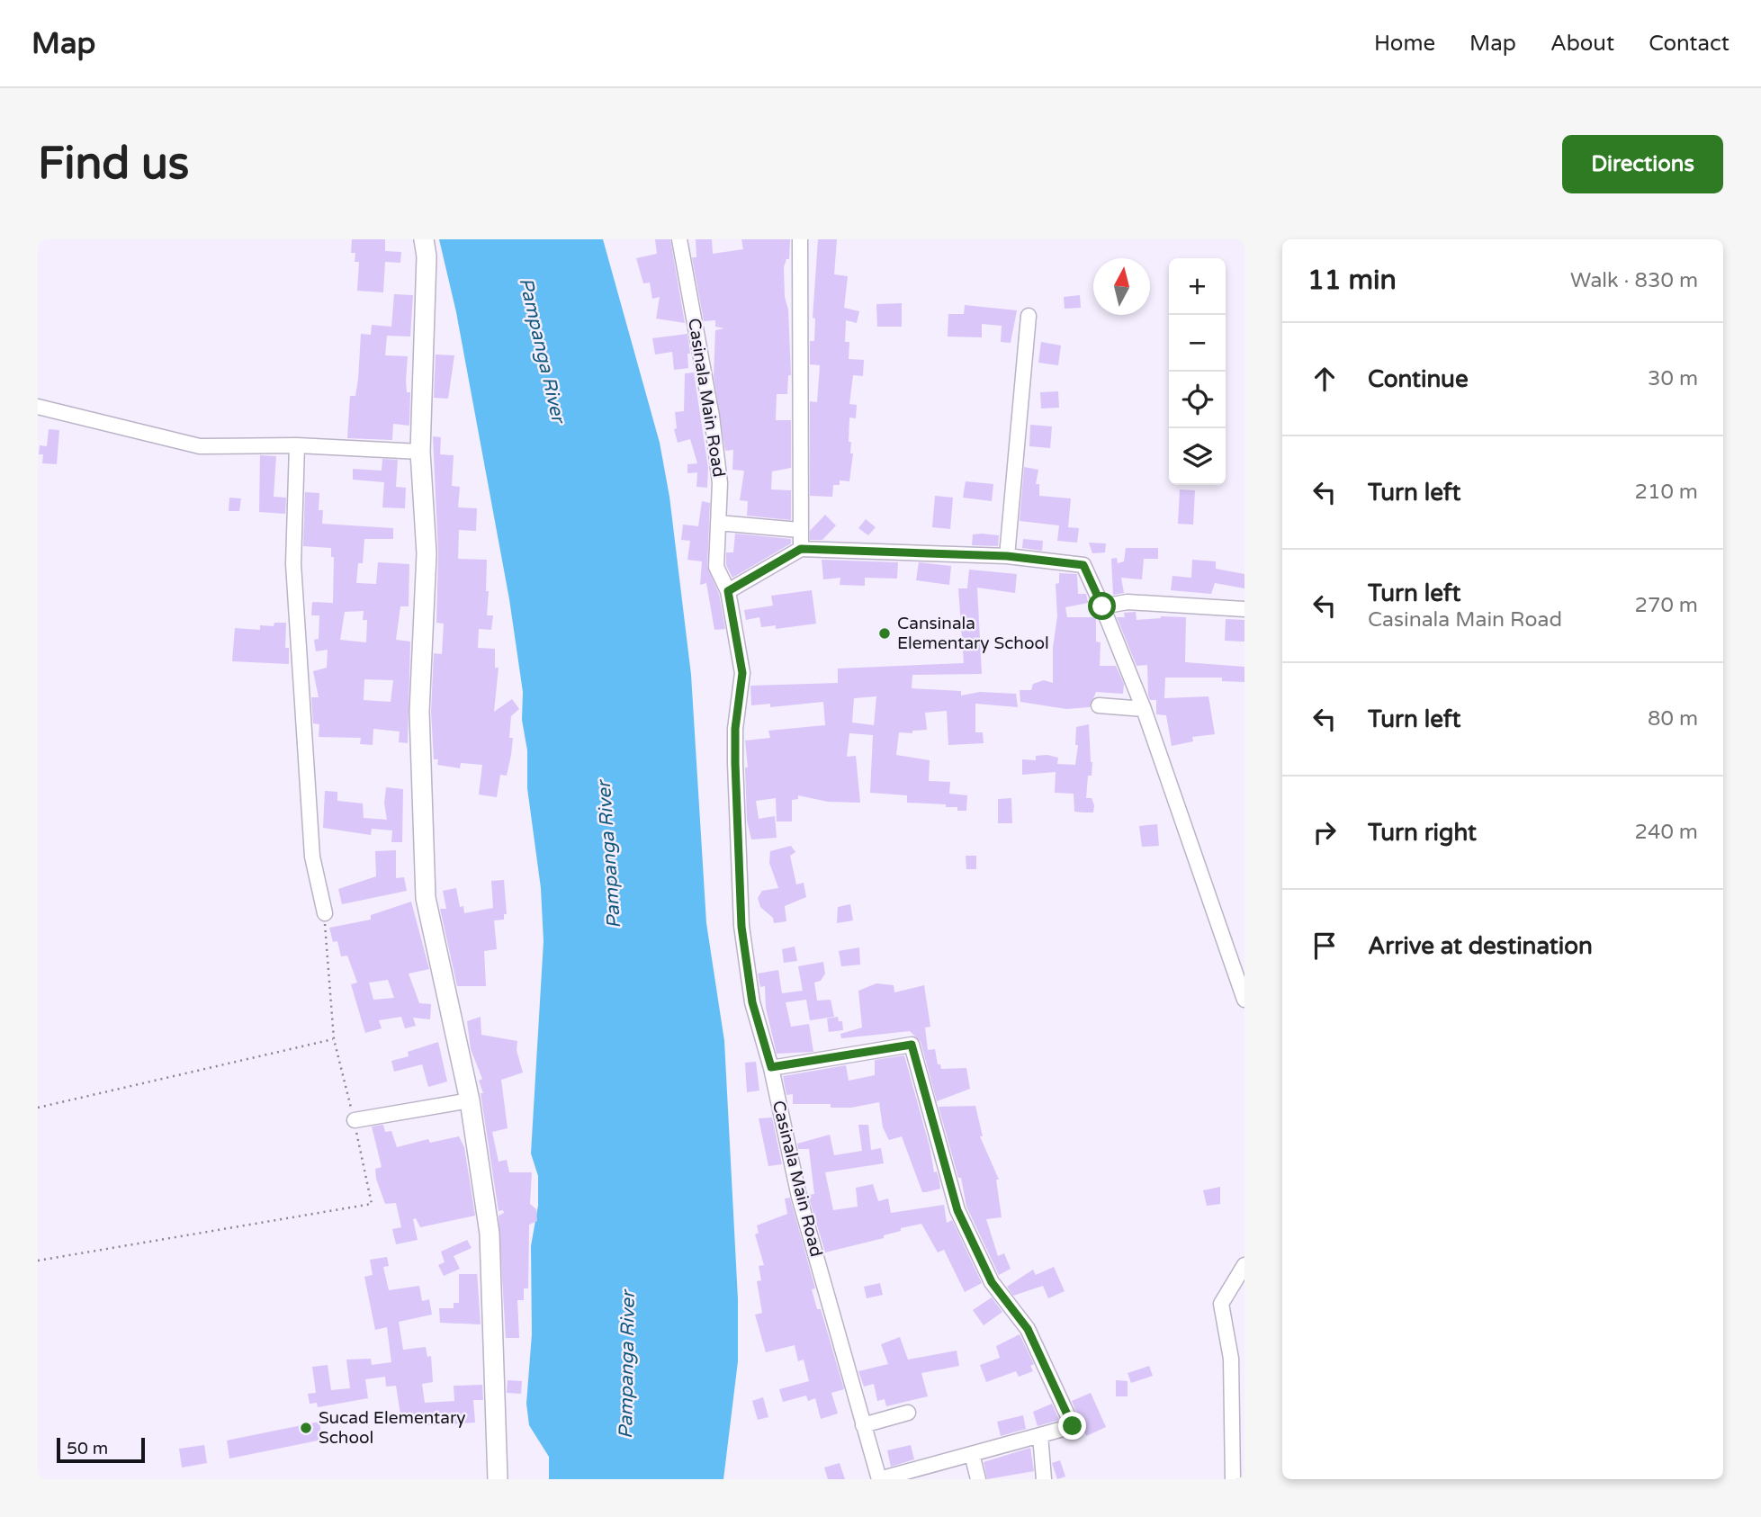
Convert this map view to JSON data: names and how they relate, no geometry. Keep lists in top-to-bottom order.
{
  "streets": {
    "street": ["Casinala Main Road"]
  },
  "water": ["Pampanga River"],
  "places": ["Cansinala Elementary School", "Sucad Elementary School"],
  "scale_bar": "50 m",
  "north": "top",
  "page": {
    "header": "Map",
    "nav": [
      "Home",
      "Map",
      "About",
      "Contact"
    ],
    "buttons": "Directions",
    "title": "Find us",
    "heading": ["11 min", "Walk · 830 m"],
    "map_buttons": ["+", "−"],
    "list": [
      ["Continue", "30 m"],
      ["Turn left", "210 m"],
      ["Turn left", "Casinala Main Road", "270 m"],
      ["Turn left", "80 m"],
      ["Turn right", "240 m"],
      "Arrive at destination"
    ],
    "scale": "50 m"
  }
}
